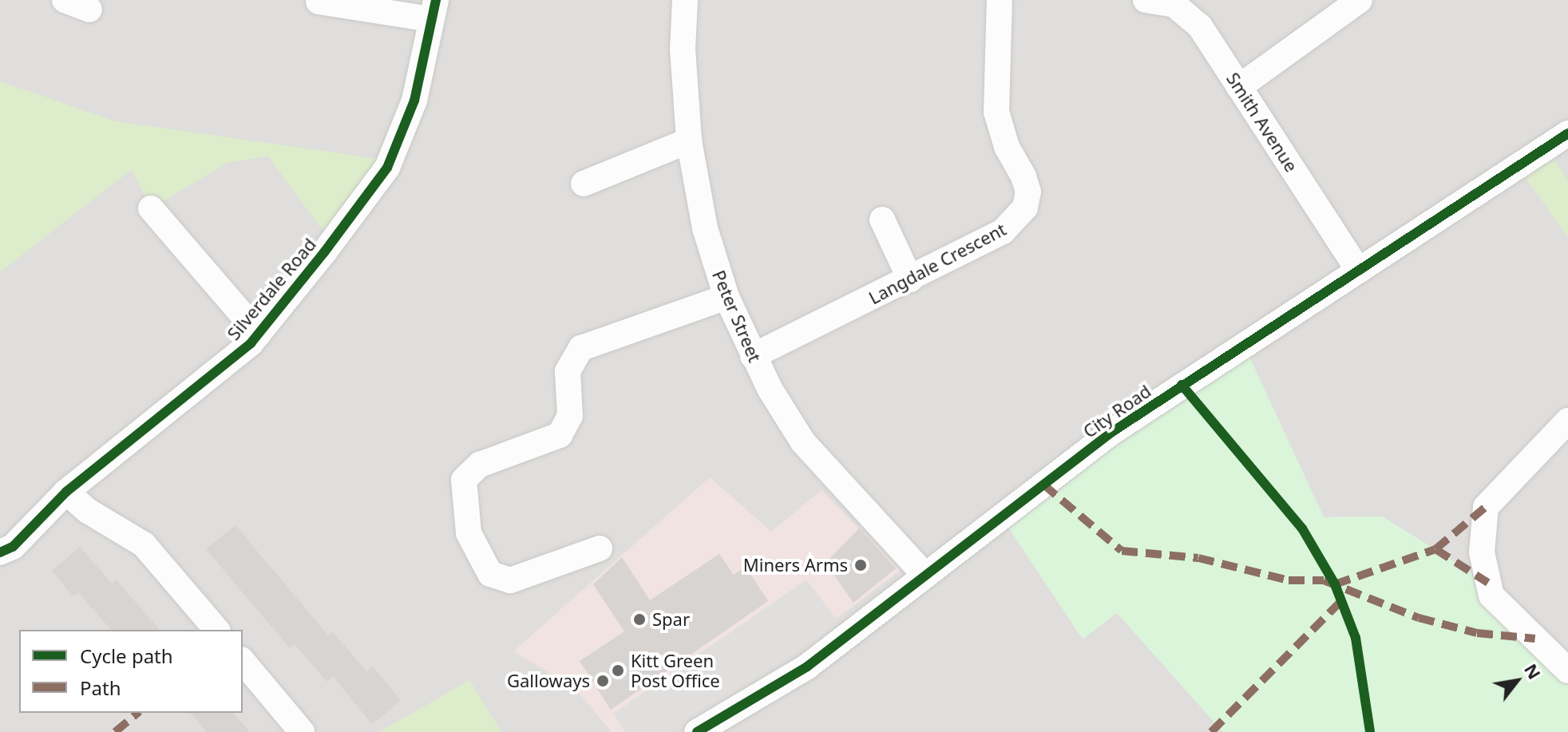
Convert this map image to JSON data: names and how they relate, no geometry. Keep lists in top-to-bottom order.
{
  "streets": {
    "street": [
      "Smith Avenue",
      "Langdale Crescent",
      "Silverdale Road",
      "Peter Street",
      "City Road"
    ]
  },
  "crossings": [
    ["Smith Avenue", "City Road"],
    ["Langdale Crescent", "Peter Street"],
    ["Peter Street", "City Road"]
  ],
  "places": [
    "Miners Arms",
    "Spar",
    "Kitt Green Post Office",
    "Galloways"
  ],
  "legend": ["Cycle path", "Path"],
  "north": "top right"
}
